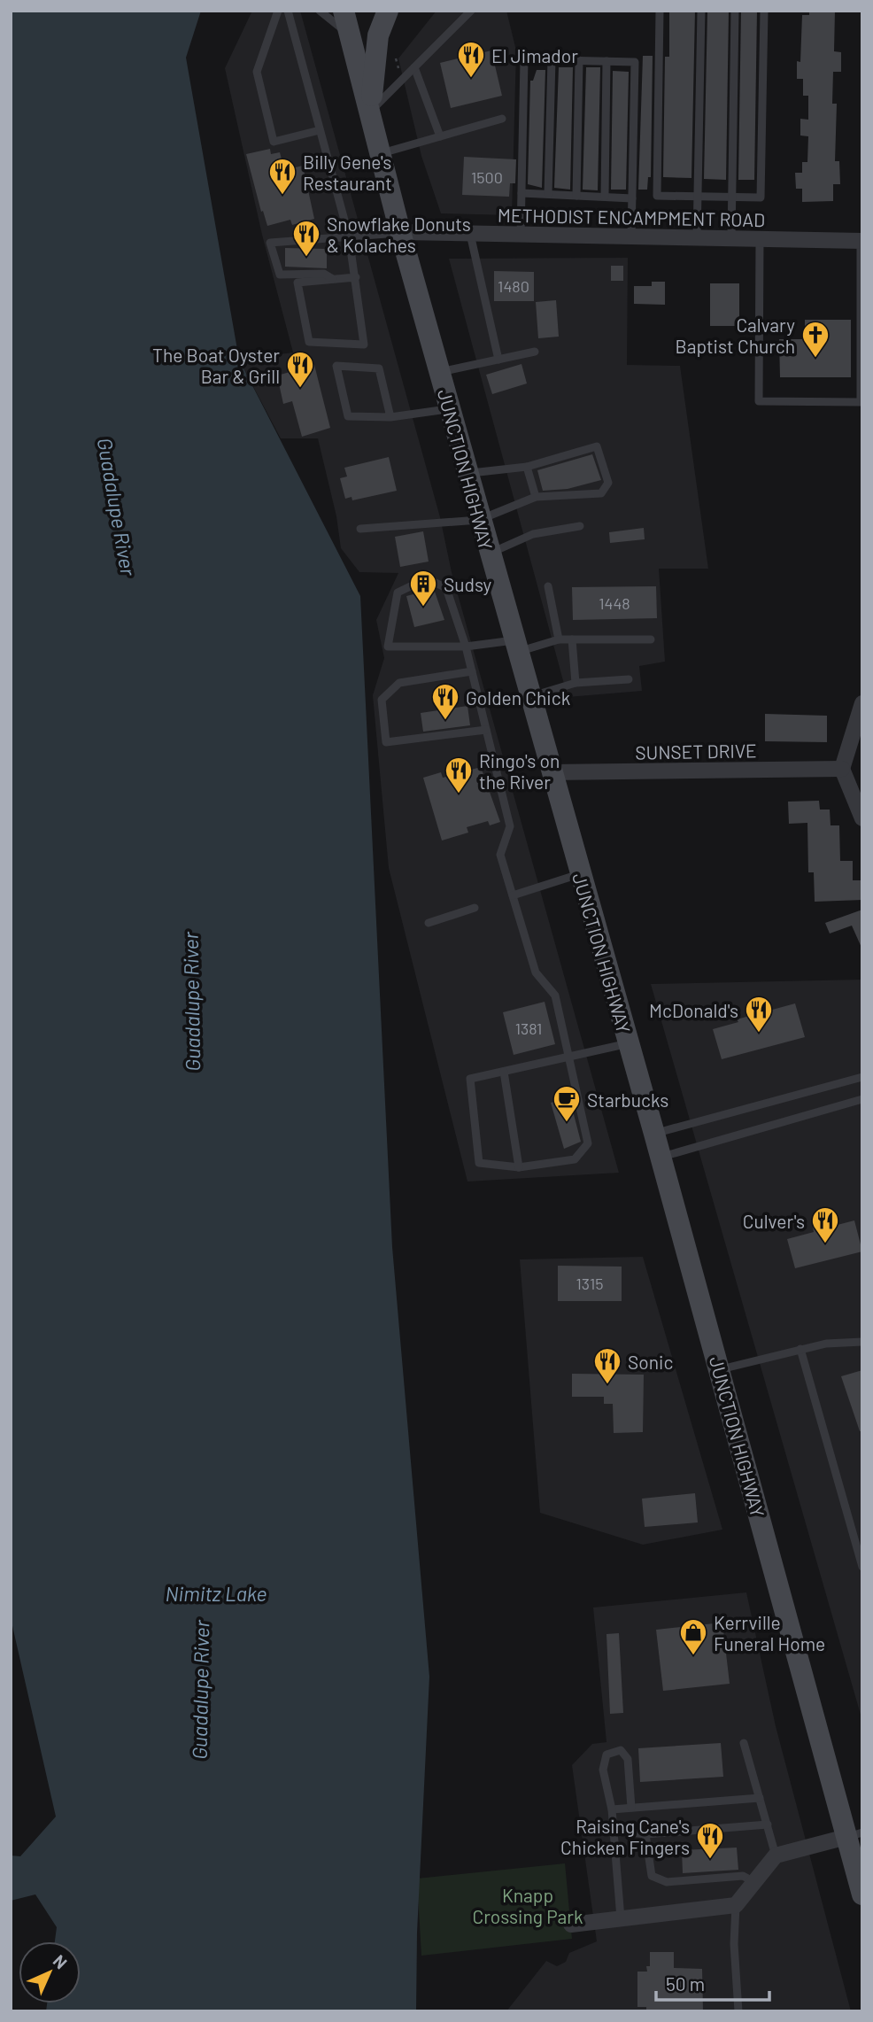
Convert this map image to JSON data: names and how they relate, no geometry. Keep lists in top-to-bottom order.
{
  "streets": {
    "main road": ["JUNCTION HIGHWAY"],
    "street": ["METHODIST ENCAMPMENT ROAD", "SUNSET DRIVE"]
  },
  "crossings": [
    ["METHODIST ENCAMPMENT ROAD", "JUNCTION HIGHWAY"],
    ["JUNCTION HIGHWAY", "SUNSET DRIVE"]
  ],
  "water": ["Guadalupe River", "Nimitz Lake"],
  "parks": ["Knapp Crossing Park"],
  "places": {
    "restaurant": [
      "El Jimador",
      "Billy Gene's Restaurant",
      "Snowflake Donuts & Kolaches",
      "The Boat Oyster Bar & Grill",
      "Golden Chick",
      "Ringo's on the River",
      "McDonald's",
      "Culver's",
      "Sonic",
      "Raising Cane's Chicken Fingers"
    ],
    "church": ["Calvary Baptist Church"],
    "building": ["Sudsy"],
    "cafe": ["Starbucks"],
    "shop": ["Kerrville Funeral Home"]
  },
  "house_numbers": [
    "1500",
    "1480",
    "1448",
    "1381",
    "1315"
  ],
  "scale_bar": "50 m",
  "north": "top right"
}
